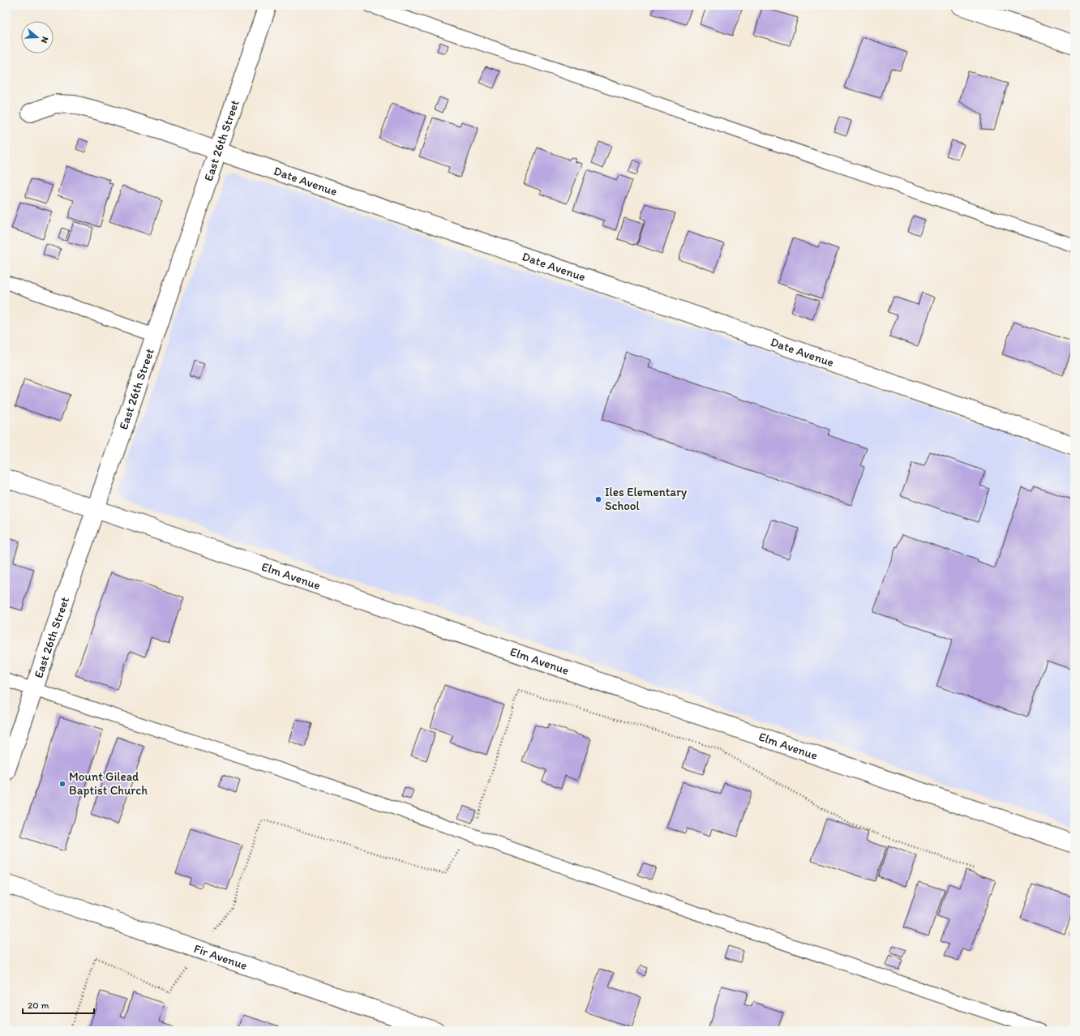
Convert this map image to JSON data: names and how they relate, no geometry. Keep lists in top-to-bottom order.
{
  "streets": {
    "street": [
      "East 26th Street",
      "Date Avenue",
      "Elm Avenue",
      "Fir Avenue"
    ]
  },
  "crossings": [
    ["East 26th Street", "Date Avenue"],
    ["East 26th Street", "Elm Avenue"]
  ],
  "places": ["Iles Elementary School", "Mount Gilead Baptist Church"],
  "scale_bar": "20 m",
  "north": "right"
}
